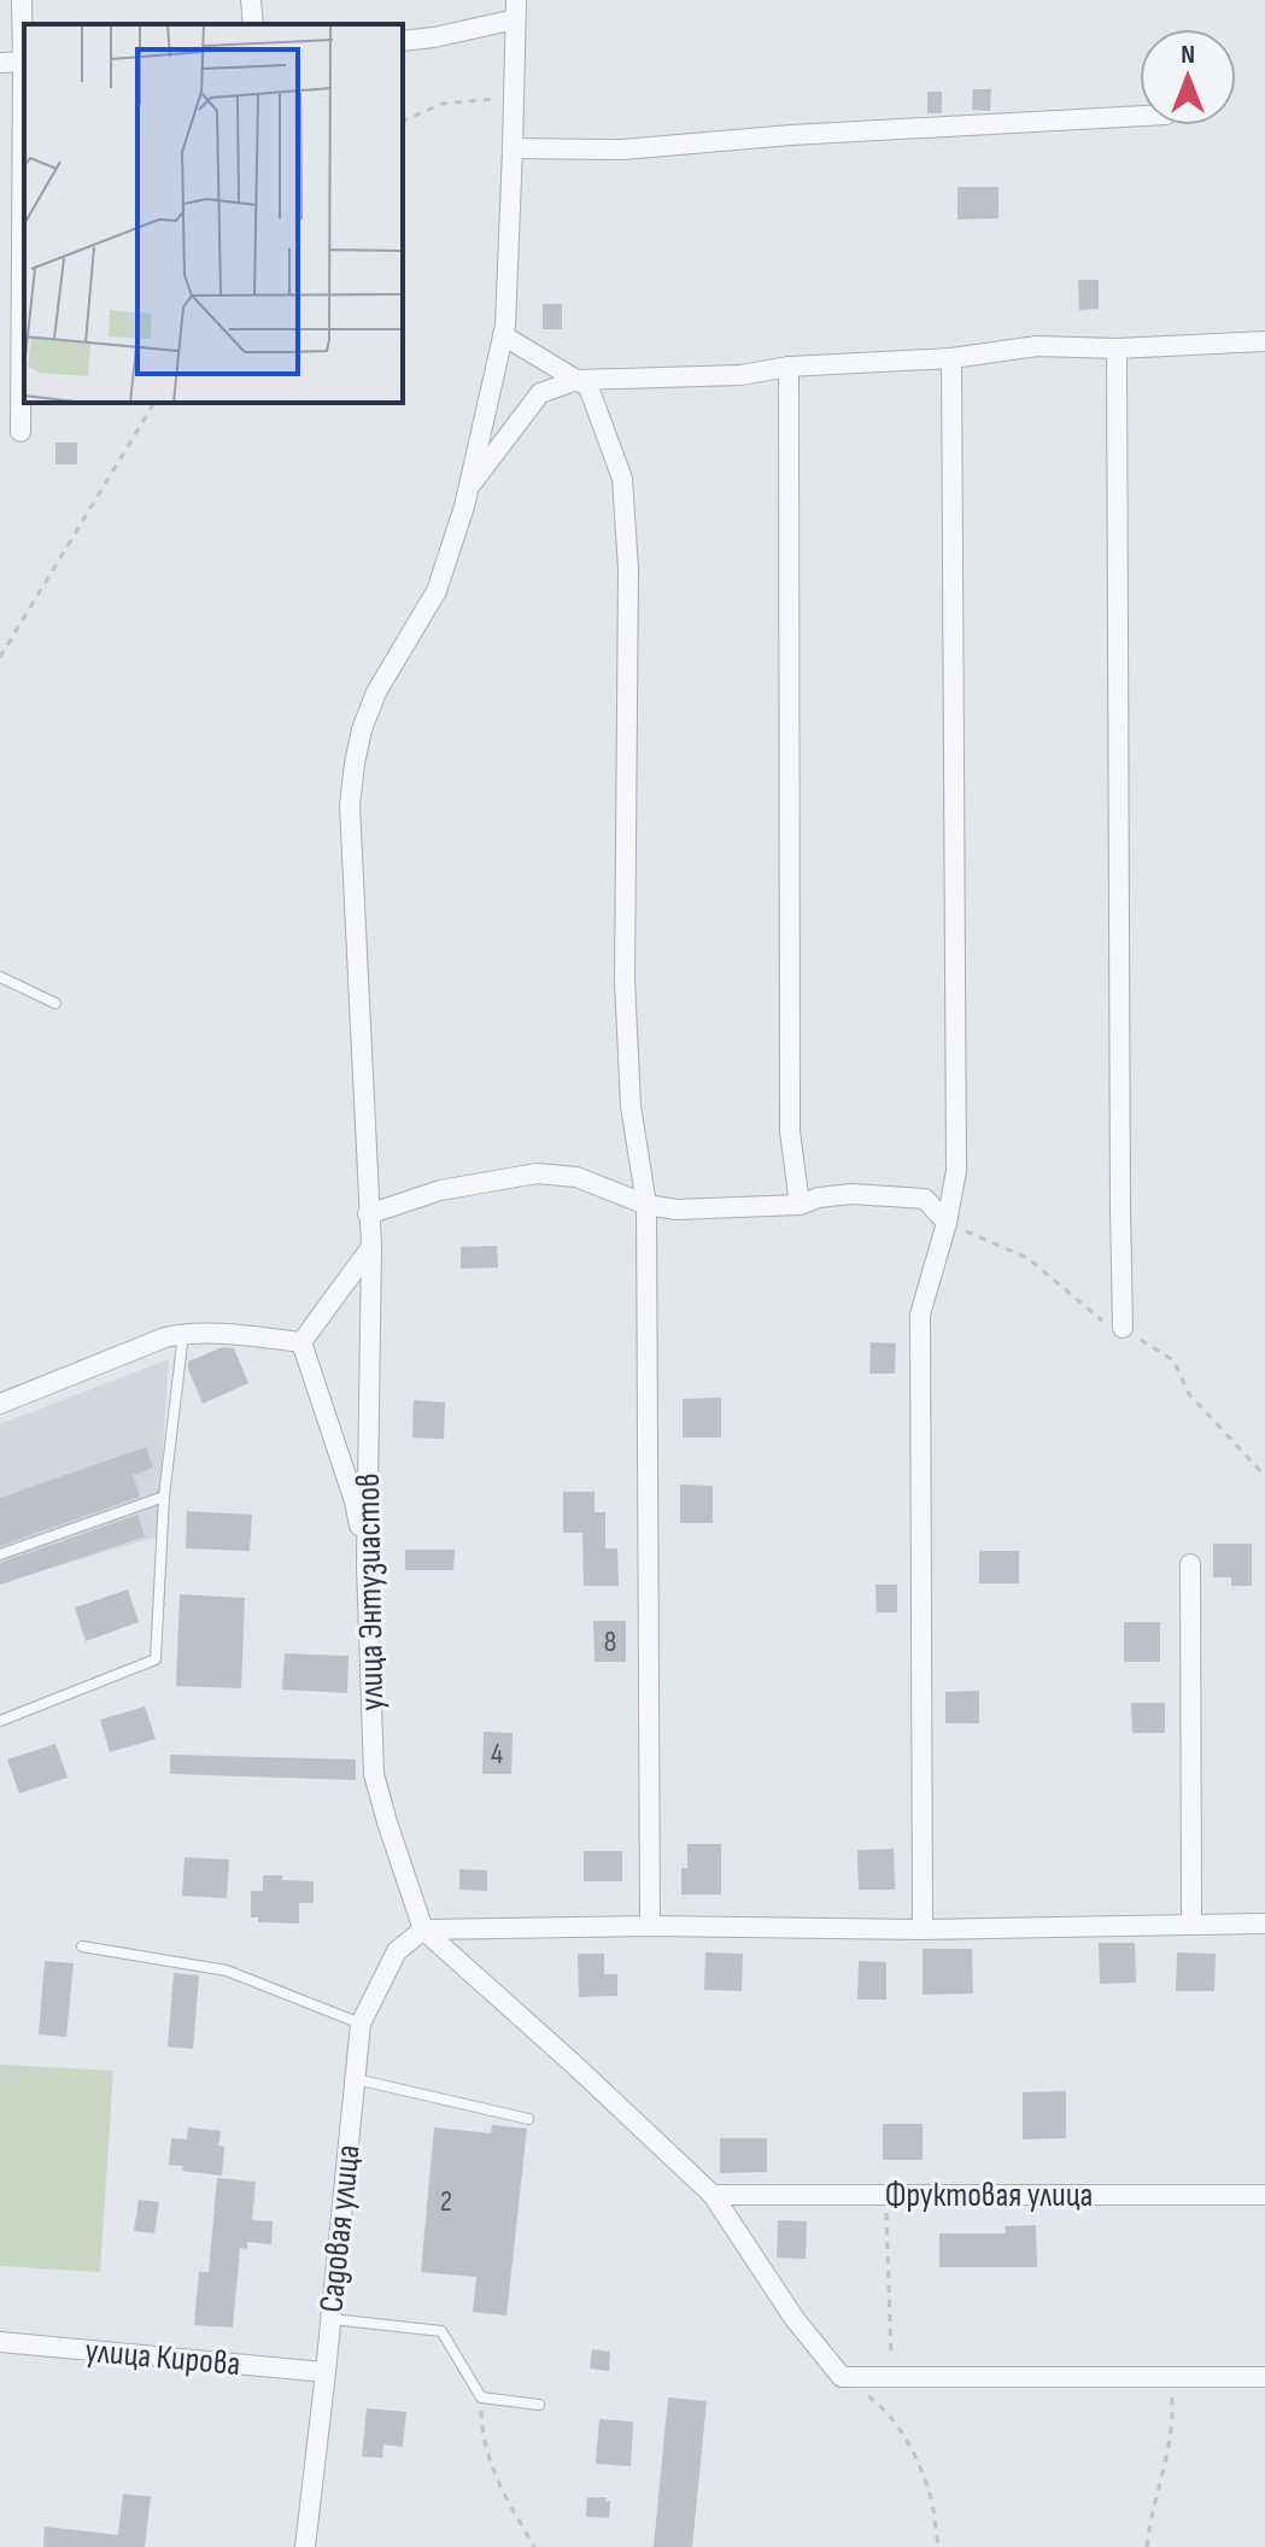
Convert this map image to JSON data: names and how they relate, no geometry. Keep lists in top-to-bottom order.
{
  "streets": {
    "street": [
      "улица Энтузиастов",
      "Фруктовая улица",
      "Садовая улица",
      "улица Кирова"
    ]
  },
  "crossings": [
    ["улица Энтузиастов", "Садовая улица"],
    ["Садовая улица", "улица Кирова"]
  ],
  "house_numbers": ["8", "4", "2"],
  "north": "top"
}
